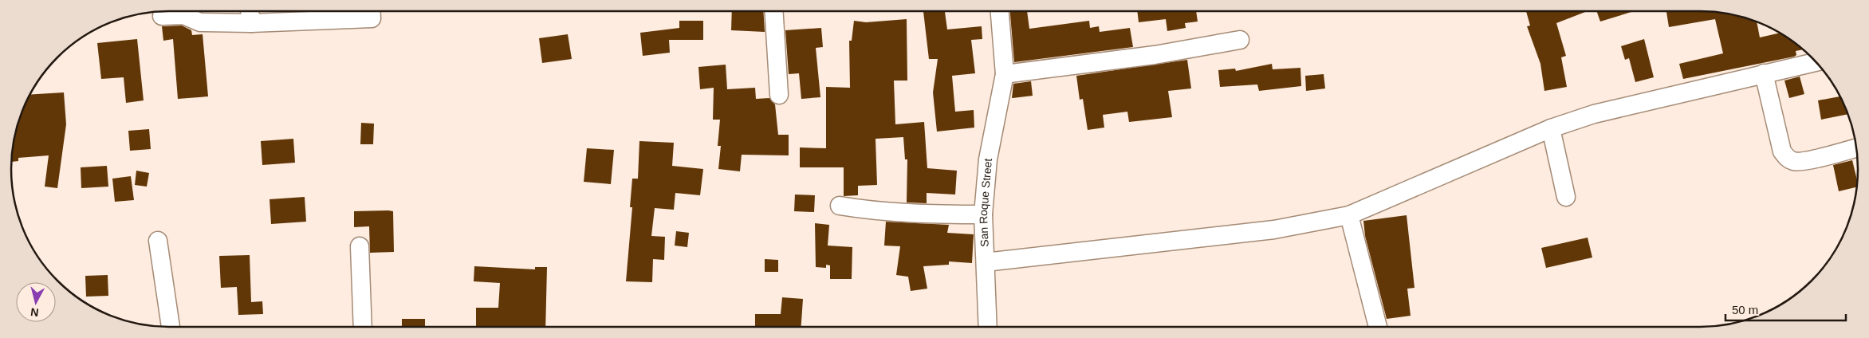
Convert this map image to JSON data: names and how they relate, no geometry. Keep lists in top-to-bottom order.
{
  "streets": {
    "street": ["San Roque Street"]
  },
  "scale_bar": "50 m",
  "north": "bottom"
}
